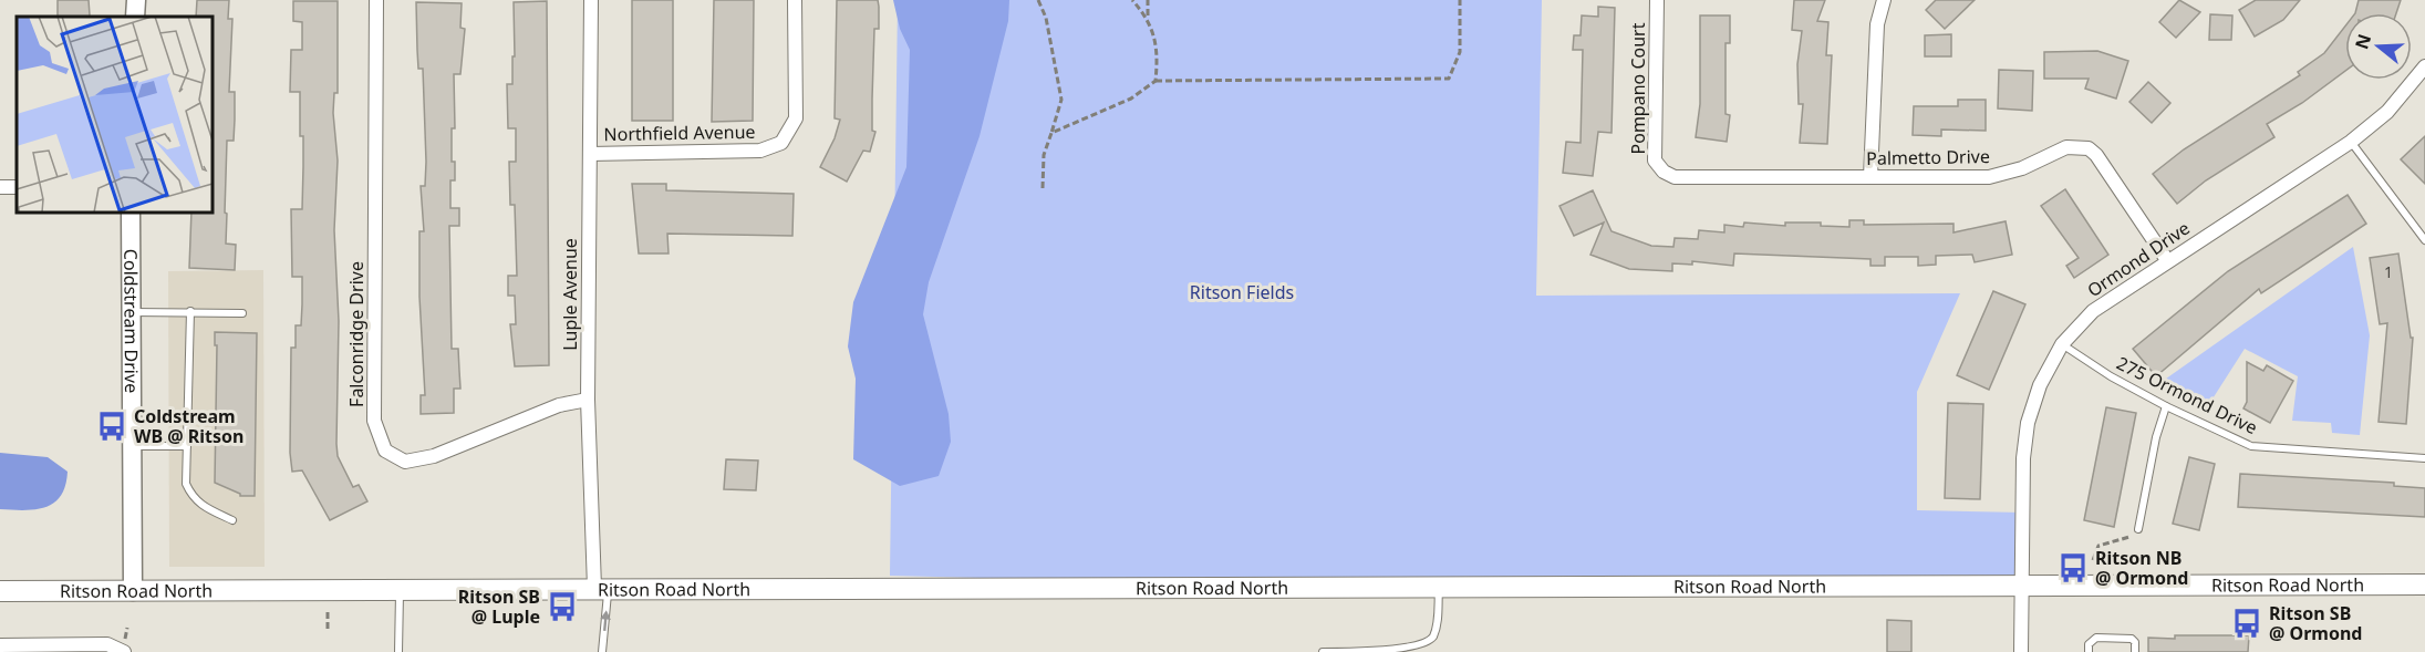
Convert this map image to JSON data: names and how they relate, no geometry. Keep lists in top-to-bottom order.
{
  "streets": {
    "main road": ["Ritson Road North"],
    "street": [
      "Pompano Court",
      "Northfield Avenue",
      "Palmetto Drive",
      "Ormond Drive",
      "Luple Avenue",
      "Coldstream Drive",
      "Falconridge Drive"
    ],
    "lane": ["275 Ormond Drive"]
  },
  "crossings": [
    ["Pompano Court", "Palmetto Drive"],
    ["Northfield Avenue", "Luple Avenue"],
    ["Palmetto Drive", "Ormond Drive"],
    ["Ormond Drive", "275 Ormond Drive"],
    ["Ormond Drive", "Ritson Road North"],
    ["Luple Avenue", "Falconridge Drive"],
    ["Luple Avenue", "Ritson Road North"],
    ["Coldstream Drive", "Ritson Road North"]
  ],
  "parks": ["Ritson Fields"],
  "places": {
    "bus stop": [
      "Coldstream WB @ Ritson",
      "Ritson NB @ Ormond",
      "Ritson SB @ Luple",
      "Ritson SB @ Ormond"
    ]
  },
  "house_numbers": ["1"],
  "north": "left"
}
